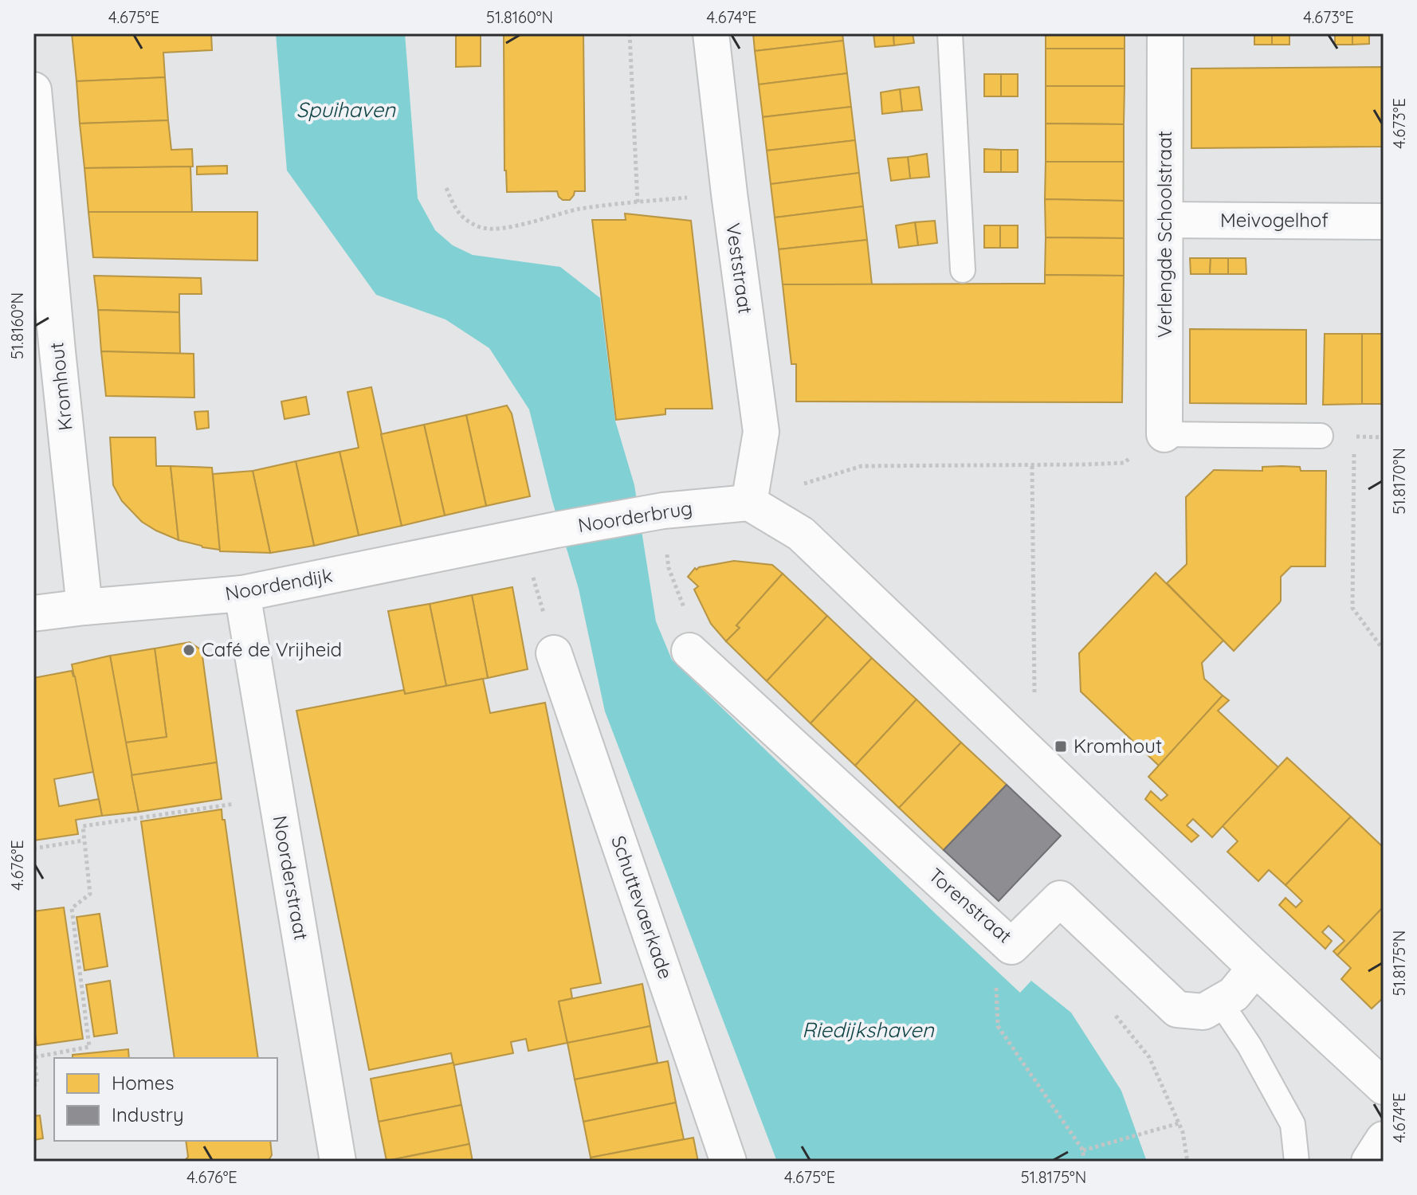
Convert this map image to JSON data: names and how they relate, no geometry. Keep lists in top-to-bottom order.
{
  "streets": {
    "street": [
      "Meivogelhof",
      "Verlengde Schoolstraat",
      "Veststraat",
      "Kromhout",
      "Noorderbrug",
      "Noordendijk",
      "Noorderstraat",
      "Torenstraat",
      "Schuttevaerkade"
    ]
  },
  "crossings": [
    ["Meivogelhof", "Verlengde Schoolstraat"],
    ["Veststraat", "Noorderbrug"],
    ["Kromhout", "Noordendijk"],
    ["Noorderbrug", "Noordendijk"],
    ["Noordendijk", "Noorderstraat"]
  ],
  "water": ["Spuihaven", "Riedijkshaven"],
  "places": {
    "other": ["Café de Vrijheid"],
    "transit": ["Kromhout"]
  },
  "legend": ["Homes", "Industry"],
  "coordinates": [
    "4.675°E",
    "51.8160°N",
    "4.674°E",
    "4.673°E",
    "51.8170°N",
    "4.676°E",
    "51.8175°N"
  ]
}
